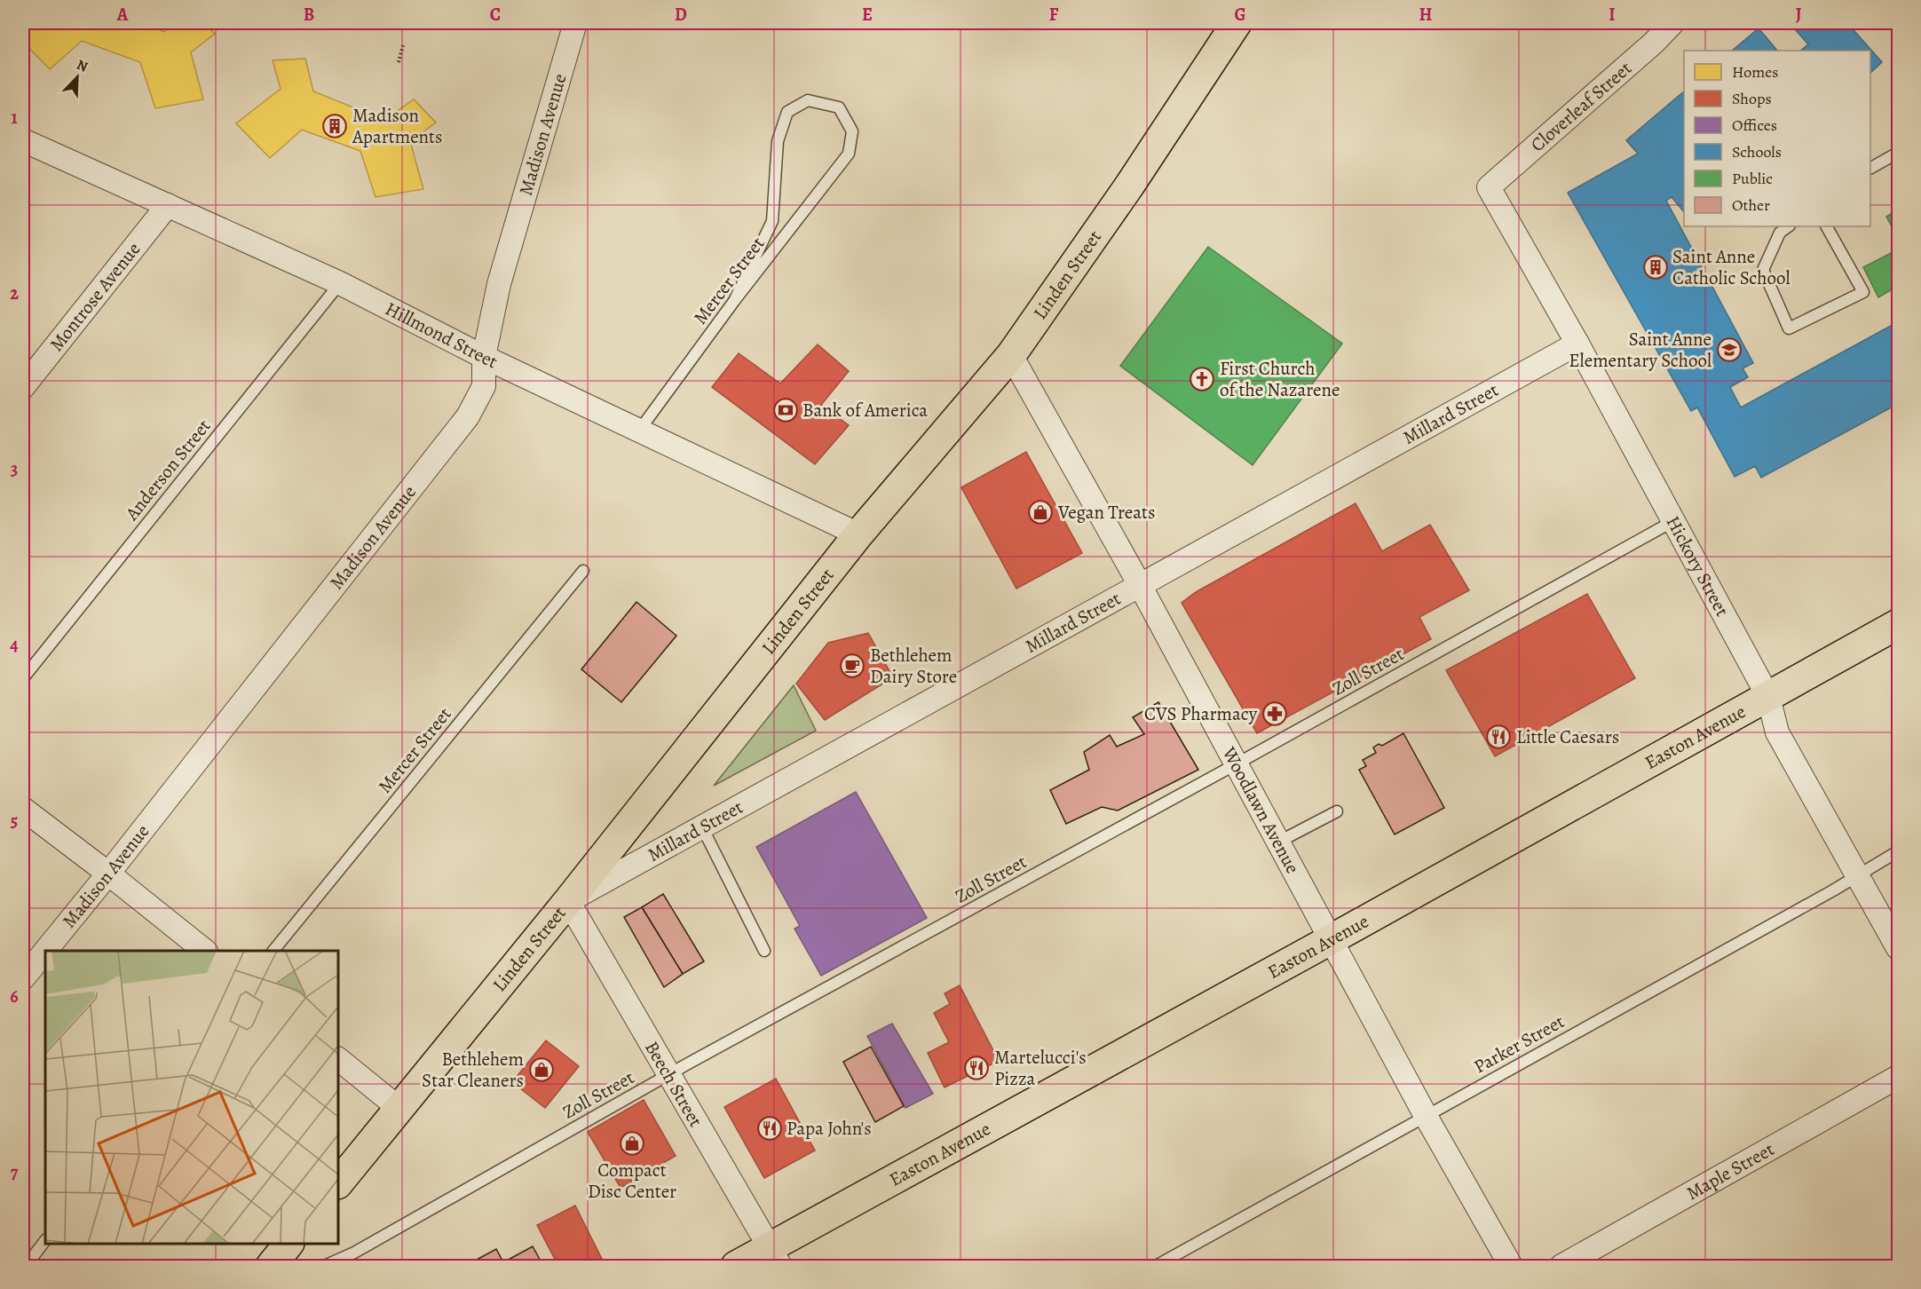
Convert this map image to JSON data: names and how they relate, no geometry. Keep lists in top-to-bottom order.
{
  "streets": {
    "main road": ["Linden Street", "Easton Avenue"],
    "street": [
      "Cloverleaf Street",
      "Madison Avenue",
      "Montrose Avenue",
      "Hillmond Street",
      "Millard Street",
      "Hickory Street",
      "Woodlawn Avenue",
      "Beech Street",
      "Maple Street"
    ],
    "lane": [
      "Mercer Street",
      "Anderson Street",
      "Zoll Street",
      "Parker Street"
    ]
  },
  "crossings": [
    ["Cloverleaf Street", "Hickory Street"],
    ["Madison Avenue", "Hillmond Street"],
    ["Linden Street", "Hillmond Street"],
    ["Linden Street", "Millard Street"],
    ["Linden Street", "Woodlawn Avenue"],
    ["Linden Street", "Beech Street"],
    ["Mercer Street", "Hillmond Street"],
    ["Montrose Avenue", "Hillmond Street"],
    ["Hillmond Street", "Anderson Street"],
    ["Millard Street", "Hickory Street"],
    ["Millard Street", "Woodlawn Avenue"],
    ["Millard Street", "Beech Street"],
    ["Hickory Street", "Zoll Street"],
    ["Hickory Street", "Easton Avenue"],
    ["Hickory Street", "Parker Street"],
    ["Zoll Street", "Woodlawn Avenue"],
    ["Zoll Street", "Beech Street"],
    ["Easton Avenue", "Woodlawn Avenue"],
    ["Easton Avenue", "Beech Street"],
    ["Woodlawn Avenue", "Parker Street"]
  ],
  "places": {
    "building": ["Madison Apartments", "Saint Anne Catholic School"],
    "school or university": ["Saint Anne Elementary School"],
    "church": ["First Church of the Nazarene"],
    "bank": ["Bank of America"],
    "shop": ["Vegan Treats", "Bethlehem Star Cleaners", "Compact Disc Center"],
    "cafe": ["Bethlehem Dairy Store"],
    "pharmacy": ["CVS Pharmacy"],
    "restaurant": ["Little Caesars", "Martelucci's Pizza", "Papa John's"]
  },
  "legend": [
    "Homes",
    "Shops",
    "Offices",
    "Schools",
    "Public",
    "Other"
  ],
  "north": "top right",
  "grid": {
    "columns": [
      "A",
      "B",
      "C",
      "D",
      "E",
      "F",
      "G",
      "H",
      "I",
      "J"
    ],
    "rows": [
      "1",
      "2",
      "3",
      "4",
      "5",
      "6",
      "7"
    ]
  }
}
